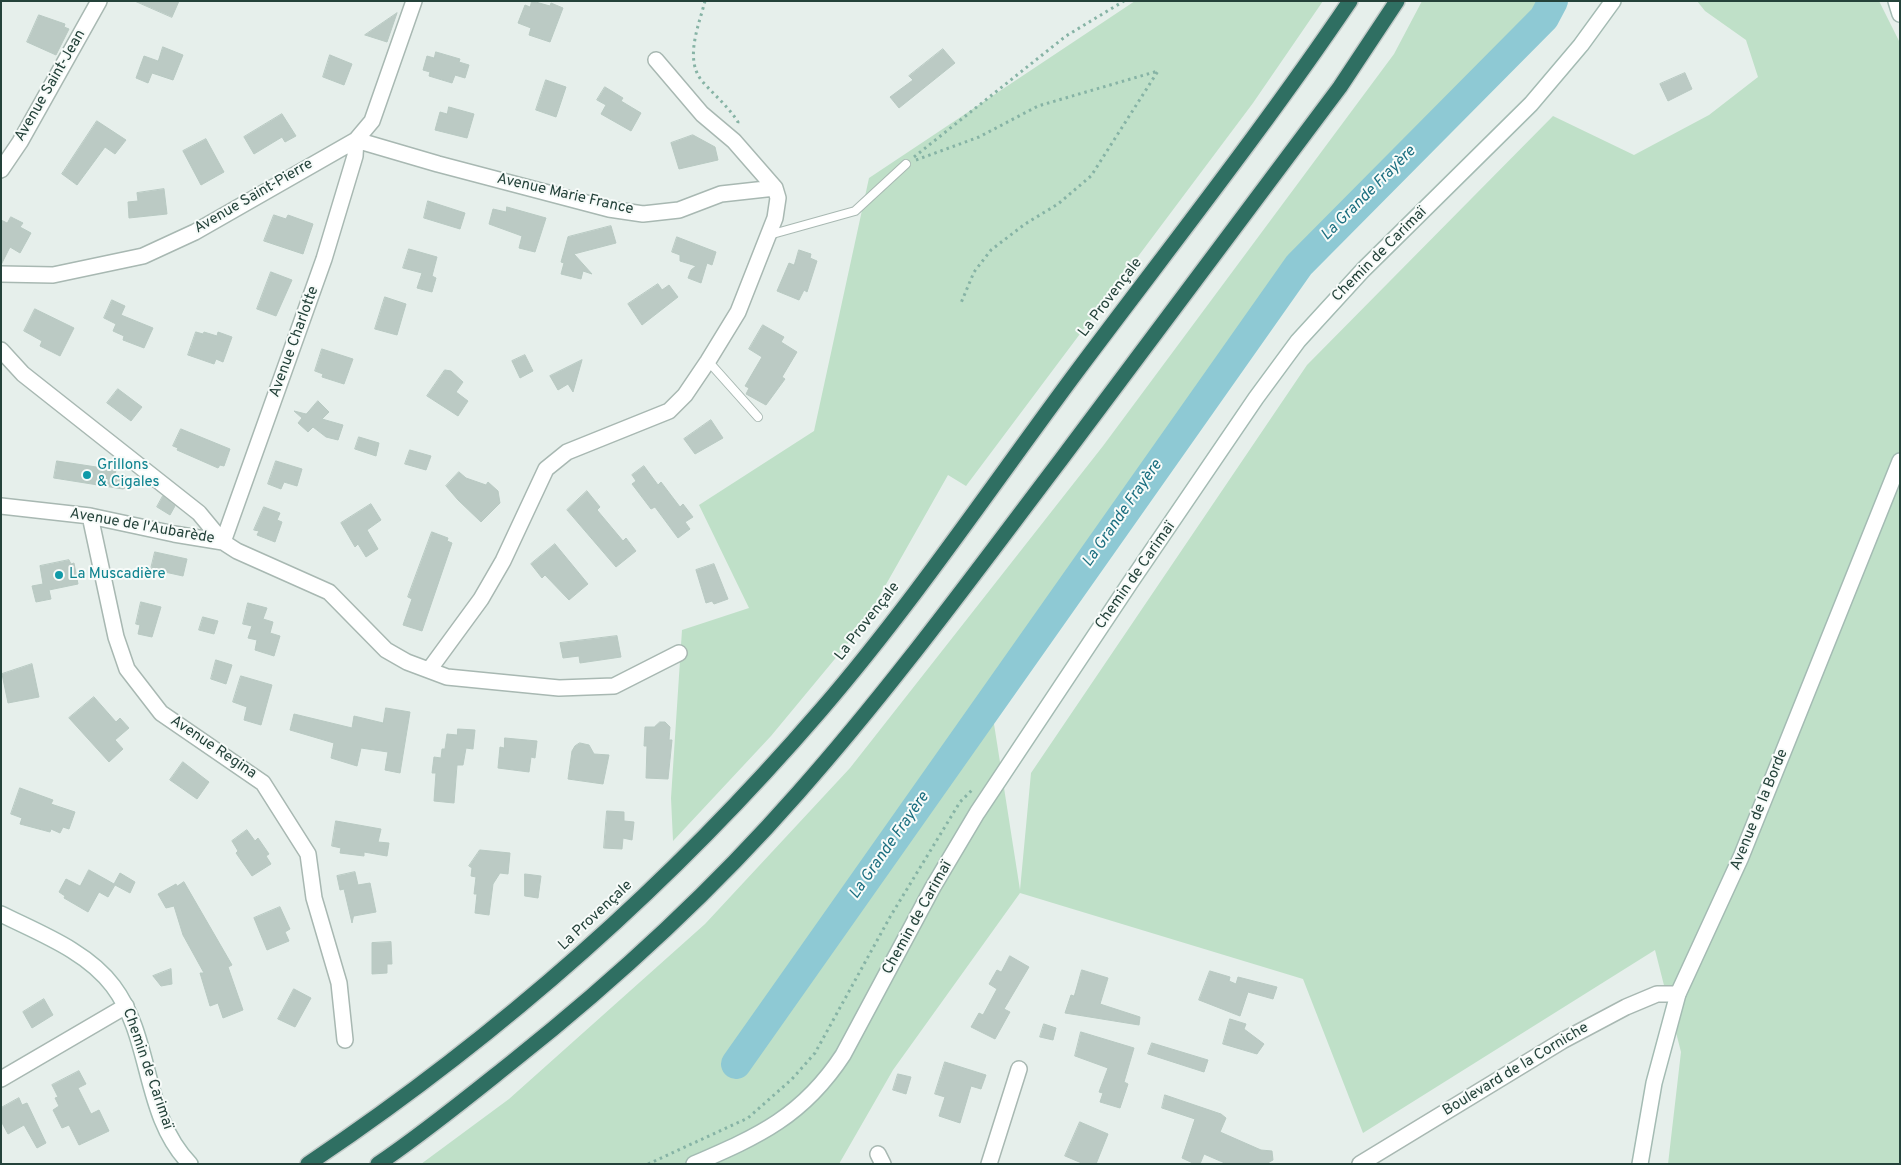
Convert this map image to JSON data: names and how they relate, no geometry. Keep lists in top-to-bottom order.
{
  "streets": {
    "highway": ["La Provençale"],
    "street": [
      "Avenue Saint-Jean",
      "Avenue Marie France",
      "Avenue Saint-Pierre",
      "Chemin de Carimaï",
      "Avenue Charlotte",
      "Avenue de l'Aubarède",
      "Avenue Regina",
      "Avenue de la Borde",
      "Boulevard de la Corniche"
    ]
  },
  "crossings": [
    ["Avenue Marie France", "Avenue Saint-Pierre"],
    ["Avenue Marie France", "Avenue Charlotte"],
    ["Avenue Saint-Pierre", "Avenue Charlotte"],
    ["Avenue Charlotte", "Avenue de l'Aubarède"],
    ["Avenue de l'Aubarède", "Avenue Regina"],
    ["Avenue de la Borde", "Boulevard de la Corniche"]
  ],
  "water": ["La Grande Frayère"],
  "places": ["Grillons & Cigales", "La Muscadière"]
}
